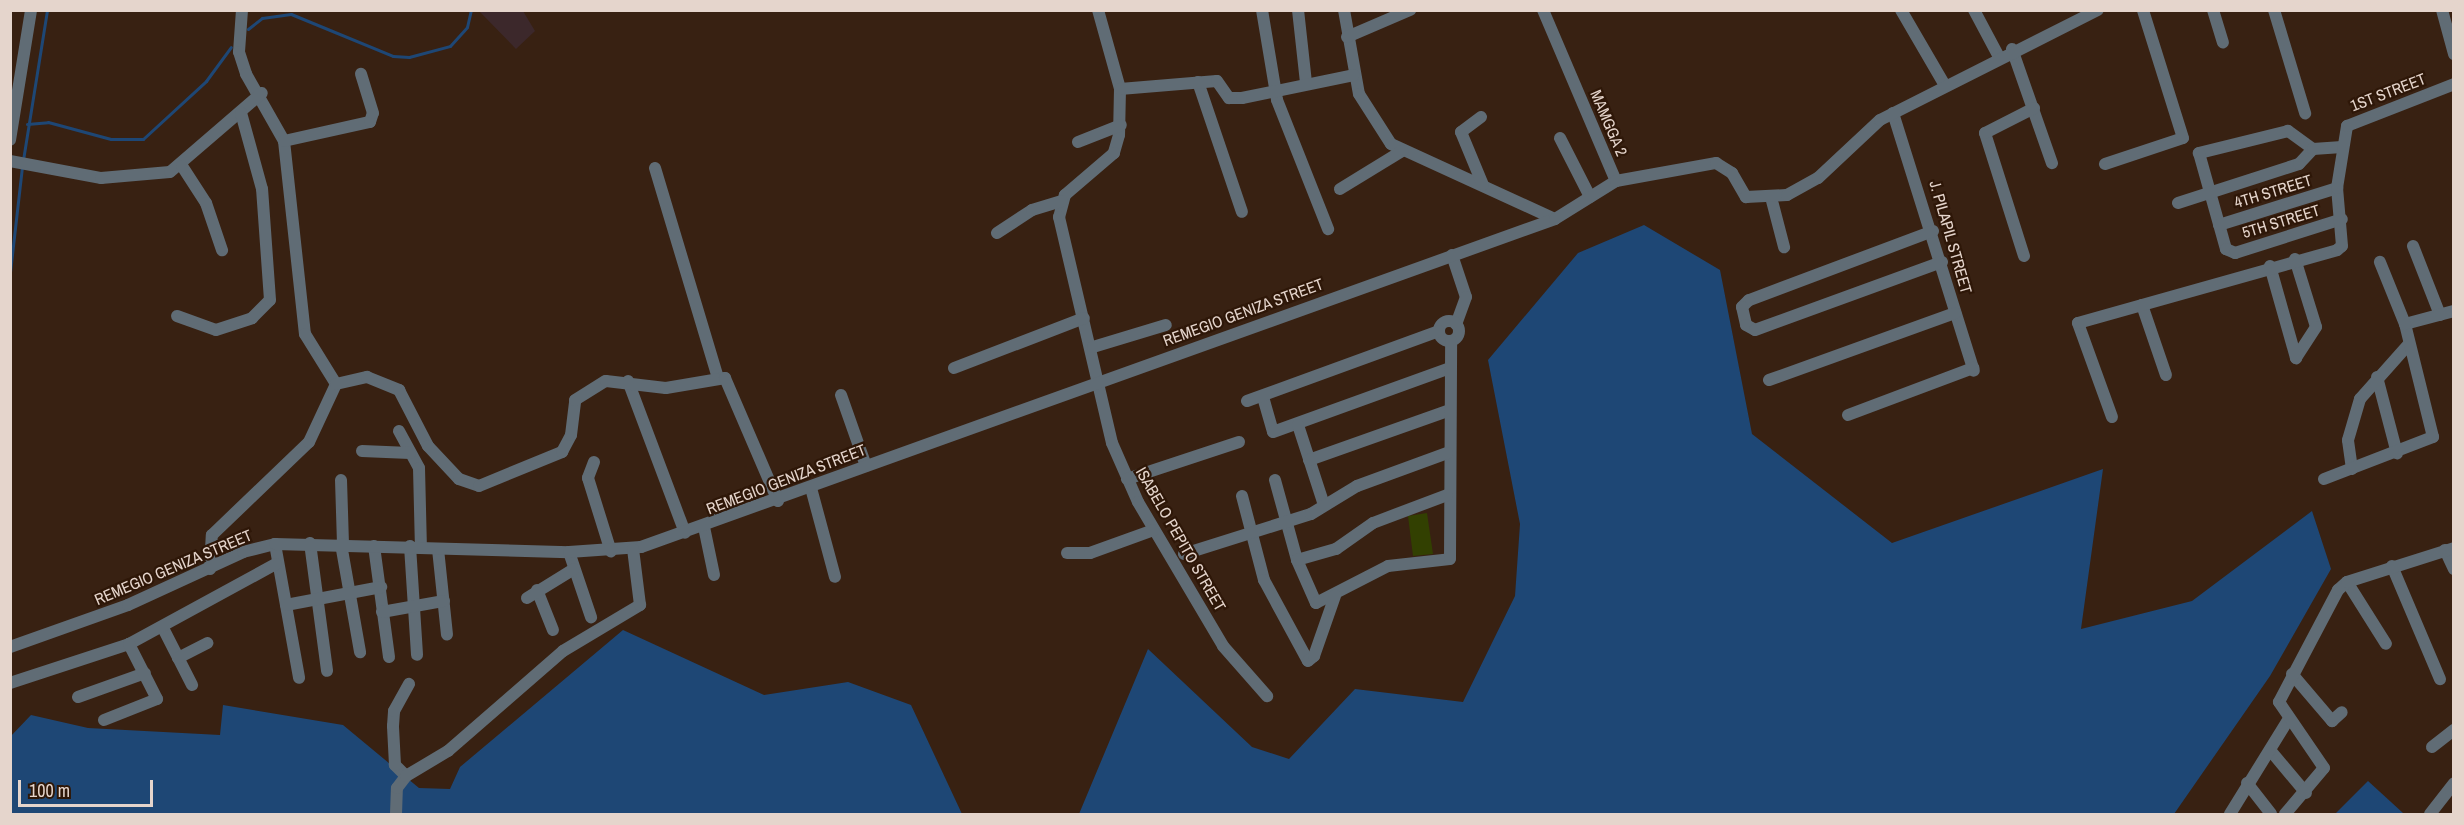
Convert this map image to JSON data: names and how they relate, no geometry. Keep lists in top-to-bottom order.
{
  "streets": {
    "street": [
      "1ST STREET",
      "MAMGGA 2",
      "4TH STREET",
      "5TH STREET",
      "J. PILAPIL STREET",
      "REMEGIO GENIZA STREET",
      "ISABELO PEPITO STREET"
    ]
  },
  "crossings": [
    ["1ST STREET", "4TH STREET"],
    ["1ST STREET", "5TH STREET"],
    ["MAMGGA 2", "REMEGIO GENIZA STREET"],
    ["4TH STREET", "5TH STREET"],
    ["REMEGIO GENIZA STREET", "ISABELO PEPITO STREET"]
  ],
  "scale_bar": "100 m"
}
